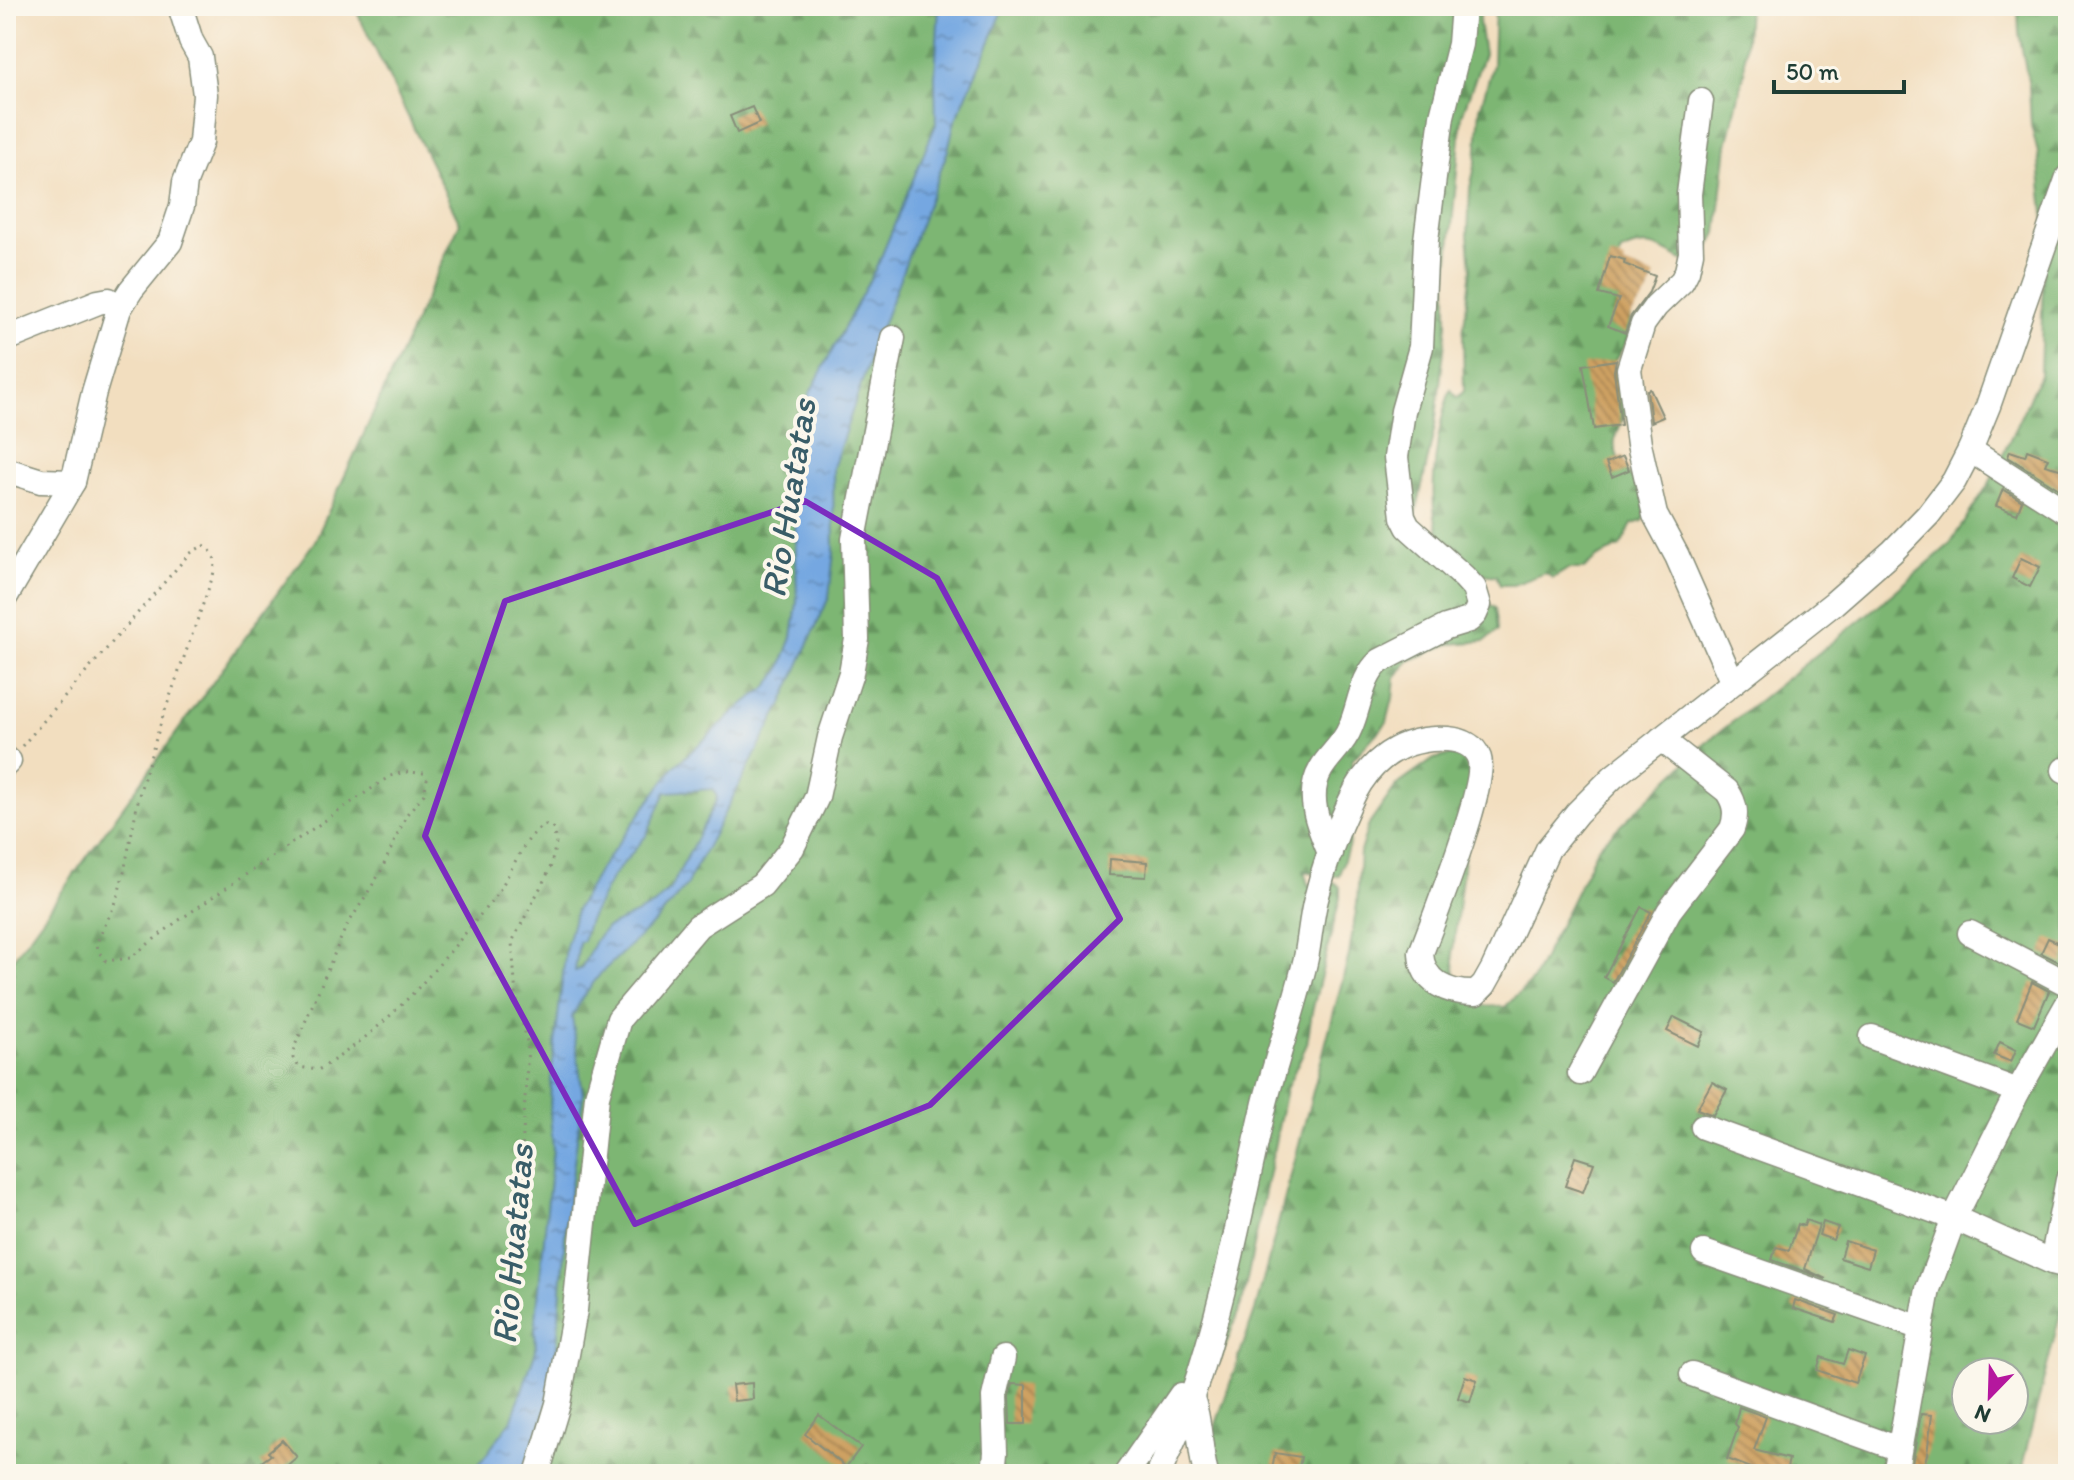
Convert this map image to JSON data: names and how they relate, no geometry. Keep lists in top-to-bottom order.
{
  "water": ["Rio Huatatas"],
  "scale_bar": "50 m",
  "north": "bottom left"
}
